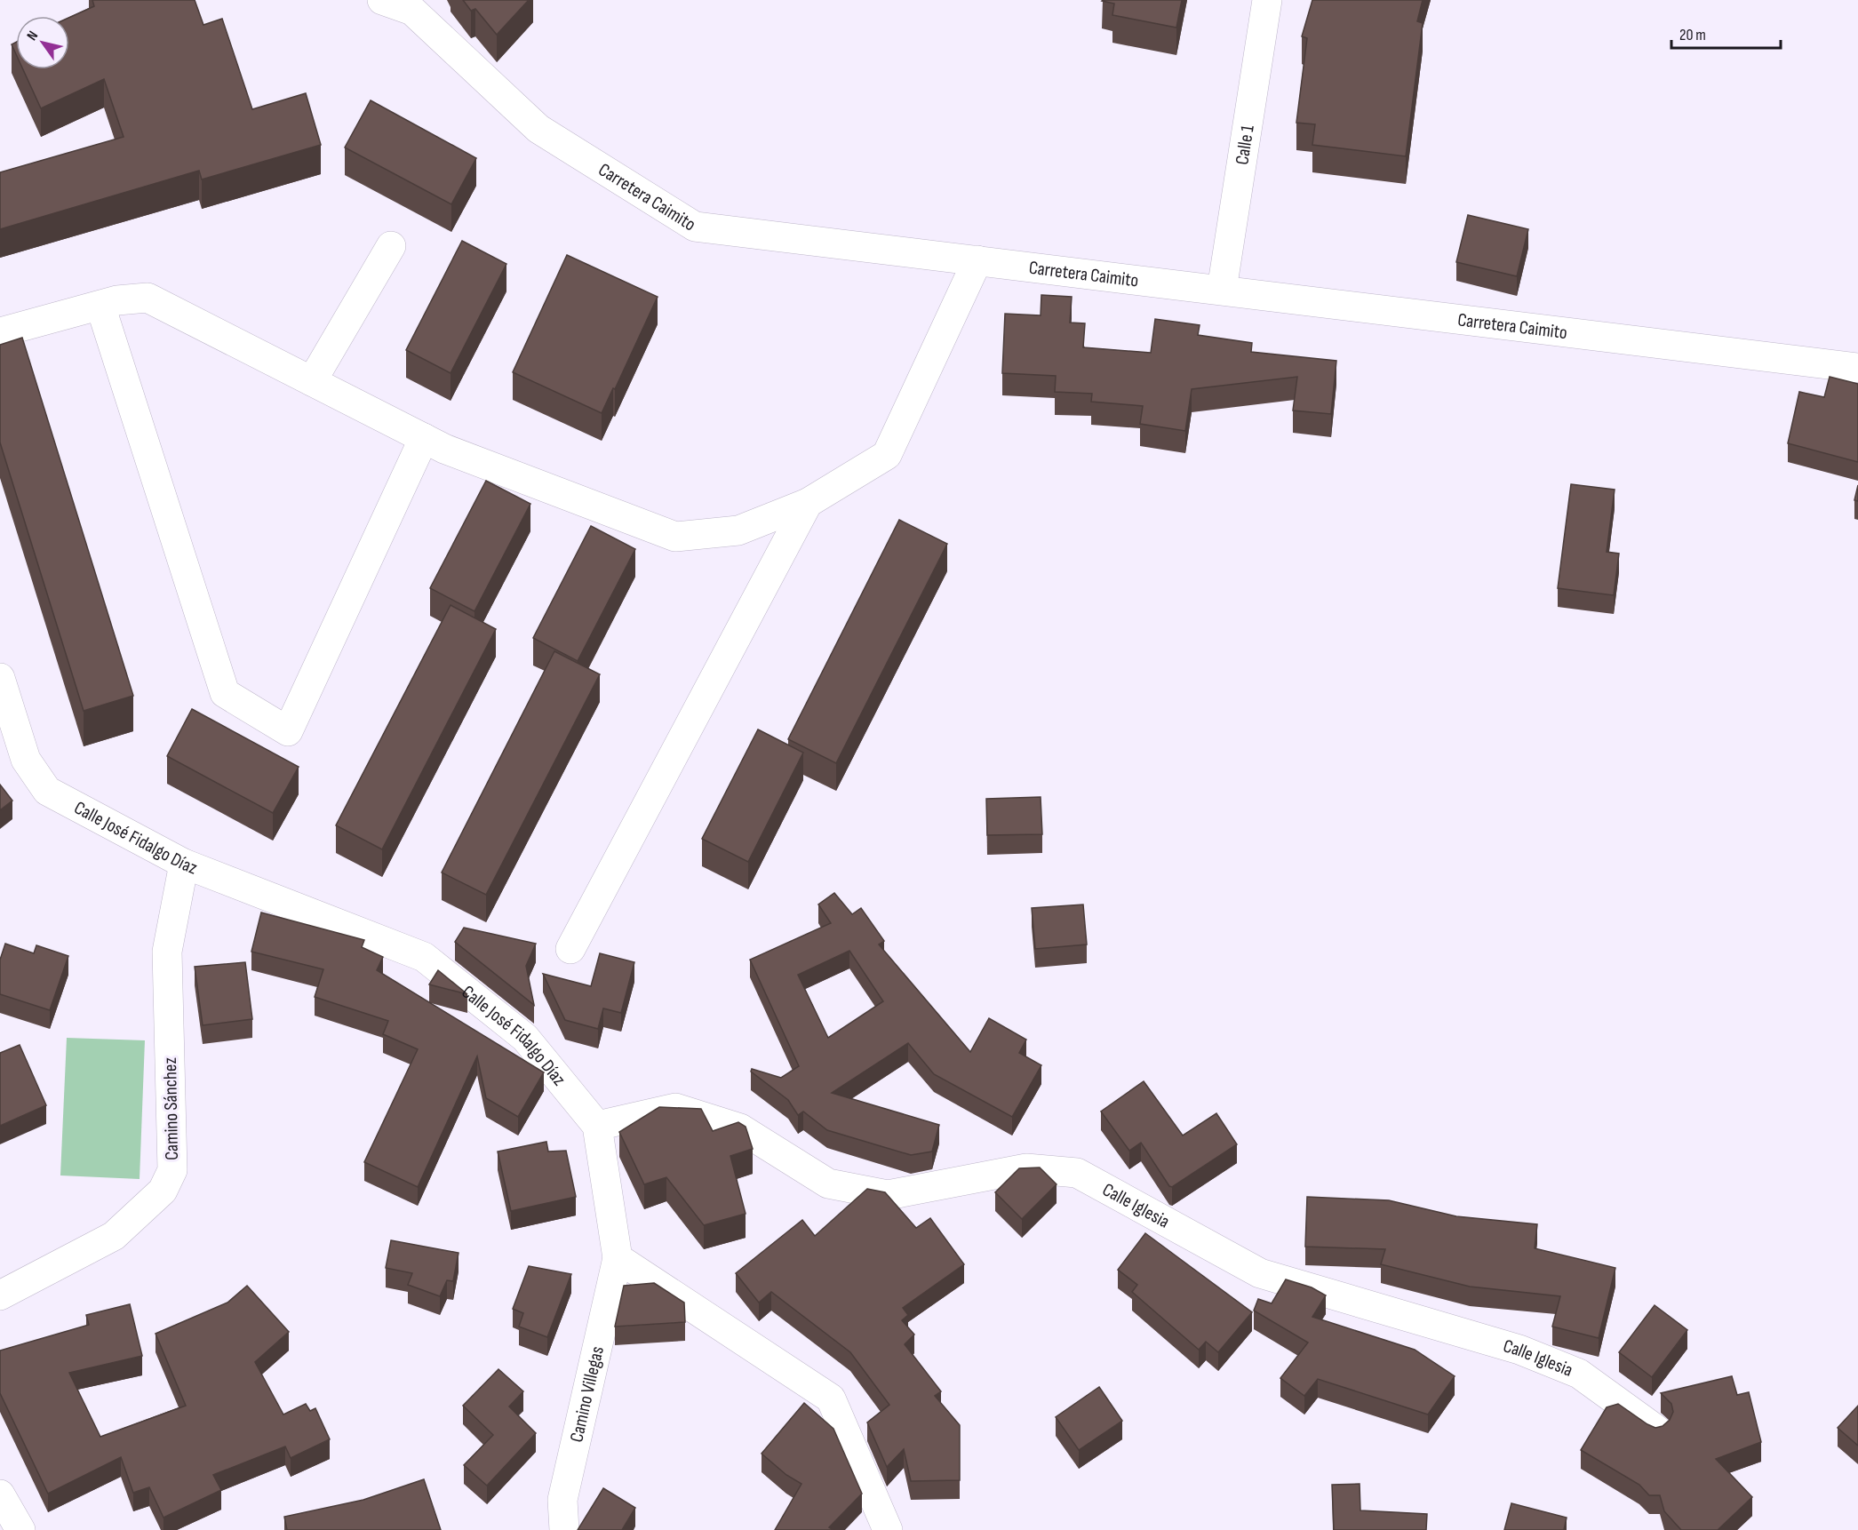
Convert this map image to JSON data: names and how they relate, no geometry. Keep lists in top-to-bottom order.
{
  "streets": {
    "street": [
      "Calle 1",
      "Carretera Caimito",
      "Calle José Fidalgo Díaz",
      "Camino Sánchez",
      "Calle Iglesia",
      "Camino Villegas"
    ]
  },
  "crossings": [
    ["Calle 1", "Carretera Caimito"],
    ["Calle José Fidalgo Díaz", "Camino Sánchez"],
    ["Calle José Fidalgo Díaz", "Calle Iglesia"]
  ],
  "scale_bar": "20 m",
  "north": "top left"
}
